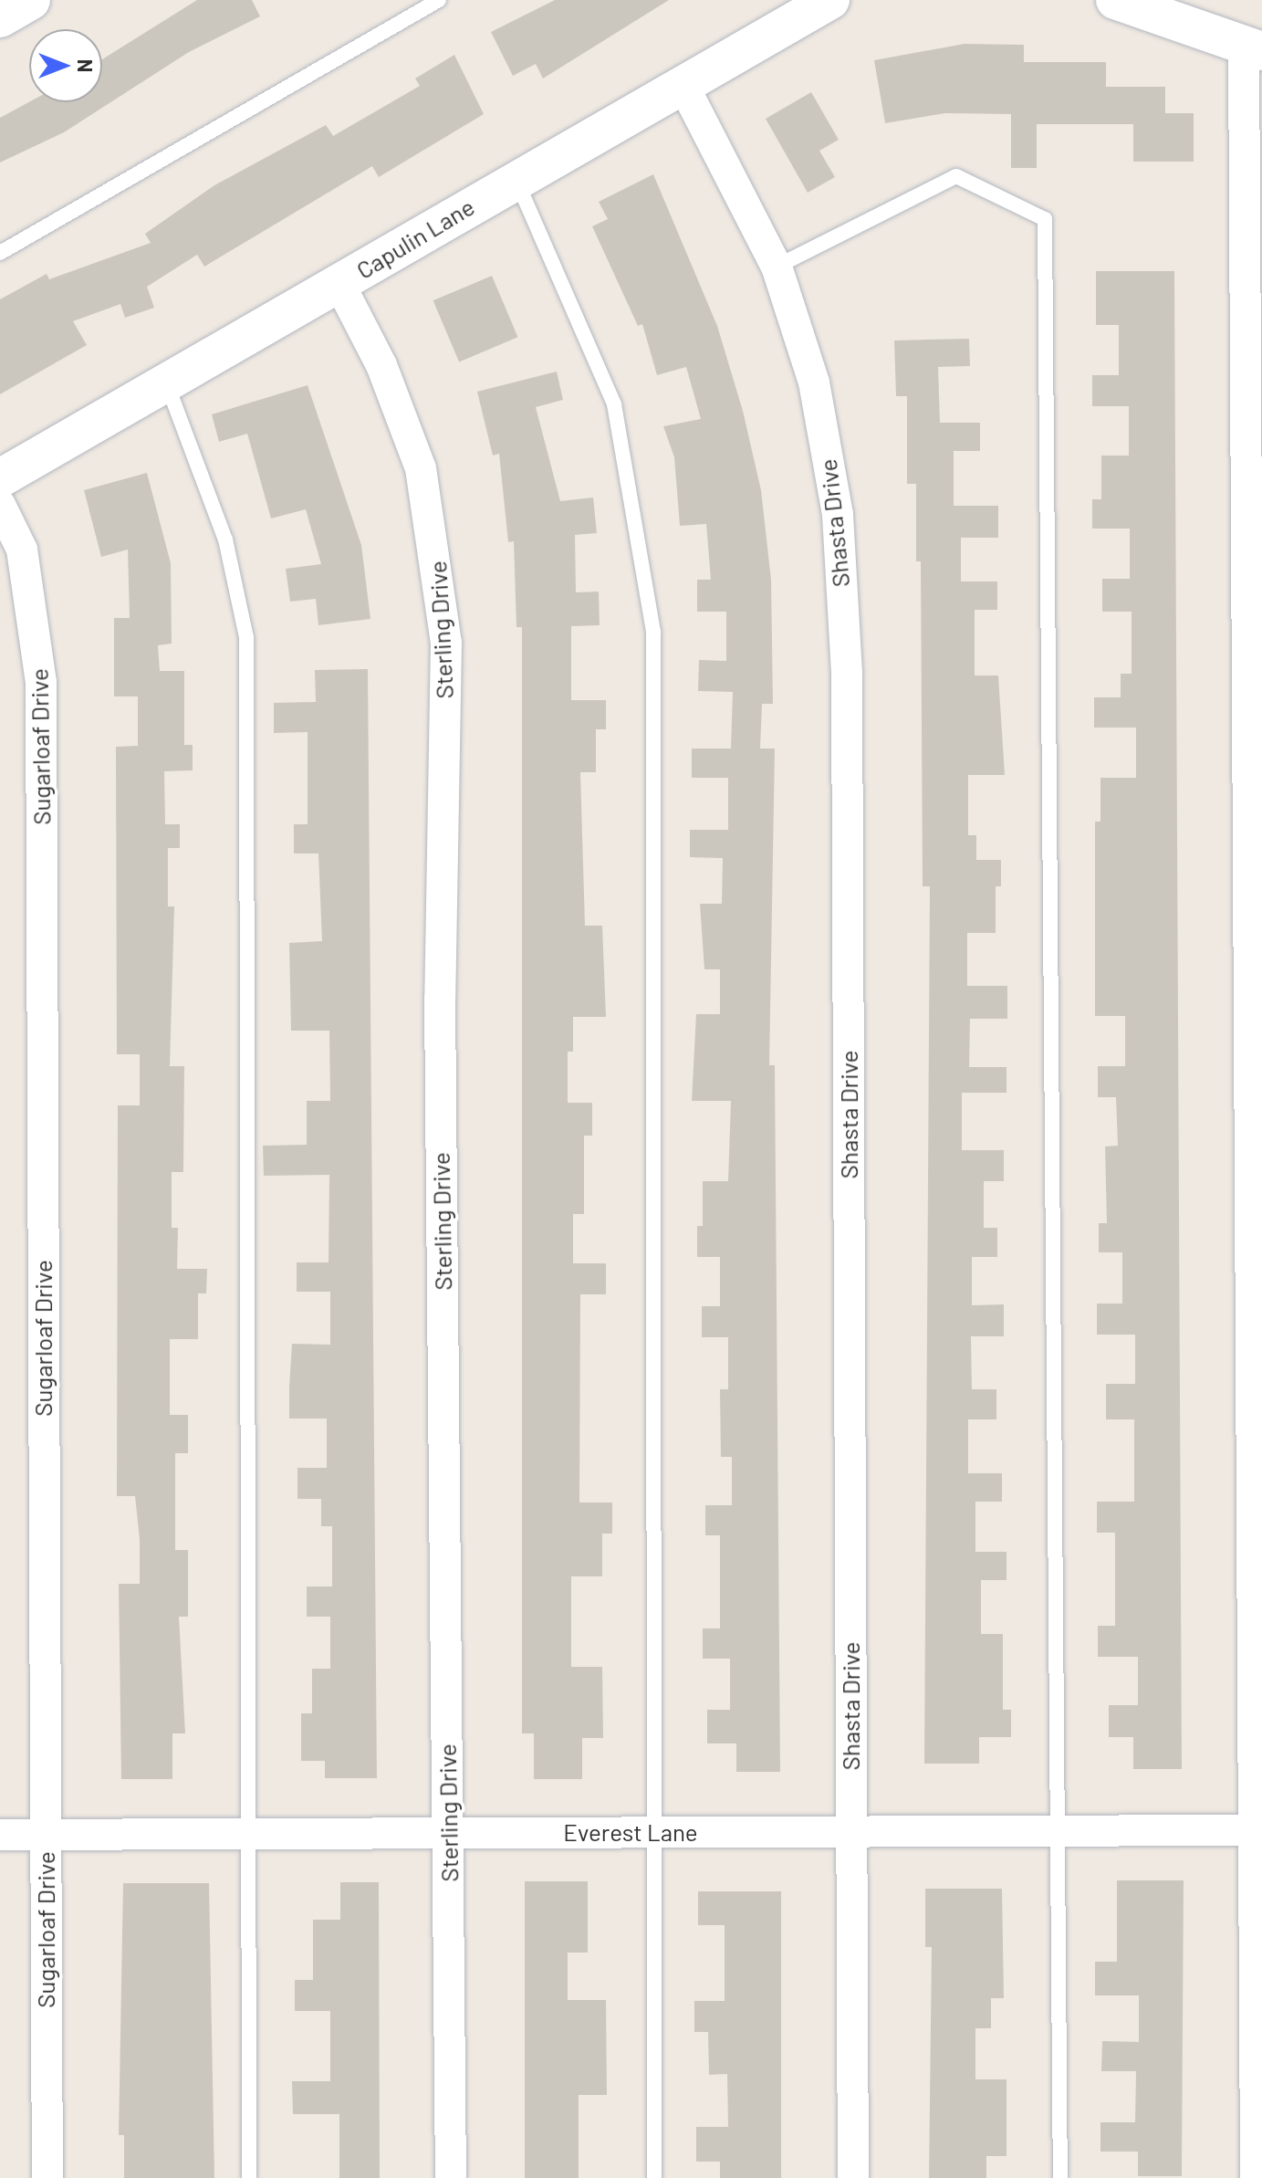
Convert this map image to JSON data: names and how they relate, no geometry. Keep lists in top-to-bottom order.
{
  "streets": {
    "street": [
      "Capulin Lane",
      "Shasta Drive",
      "Sterling Drive",
      "Sugarloaf Drive",
      "Everest Lane"
    ]
  },
  "crossings": [
    ["Capulin Lane", "Shasta Drive"],
    ["Capulin Lane", "Sterling Drive"],
    ["Shasta Drive", "Everest Lane"],
    ["Sterling Drive", "Everest Lane"],
    ["Sugarloaf Drive", "Everest Lane"]
  ],
  "north": "right"
}
